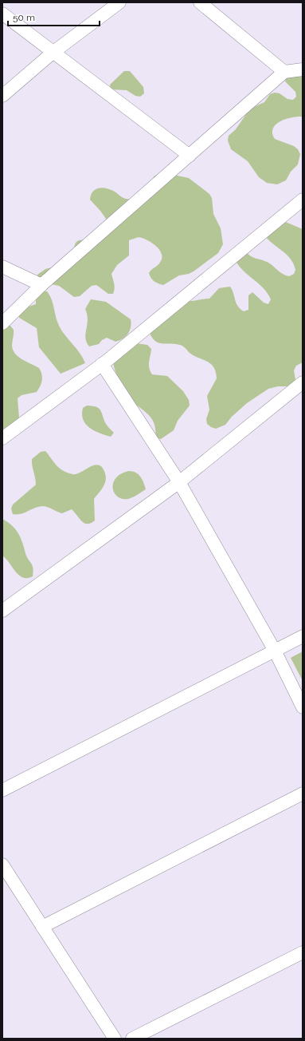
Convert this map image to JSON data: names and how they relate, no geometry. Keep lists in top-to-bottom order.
{
  "scale_bar": "50 m"
}
